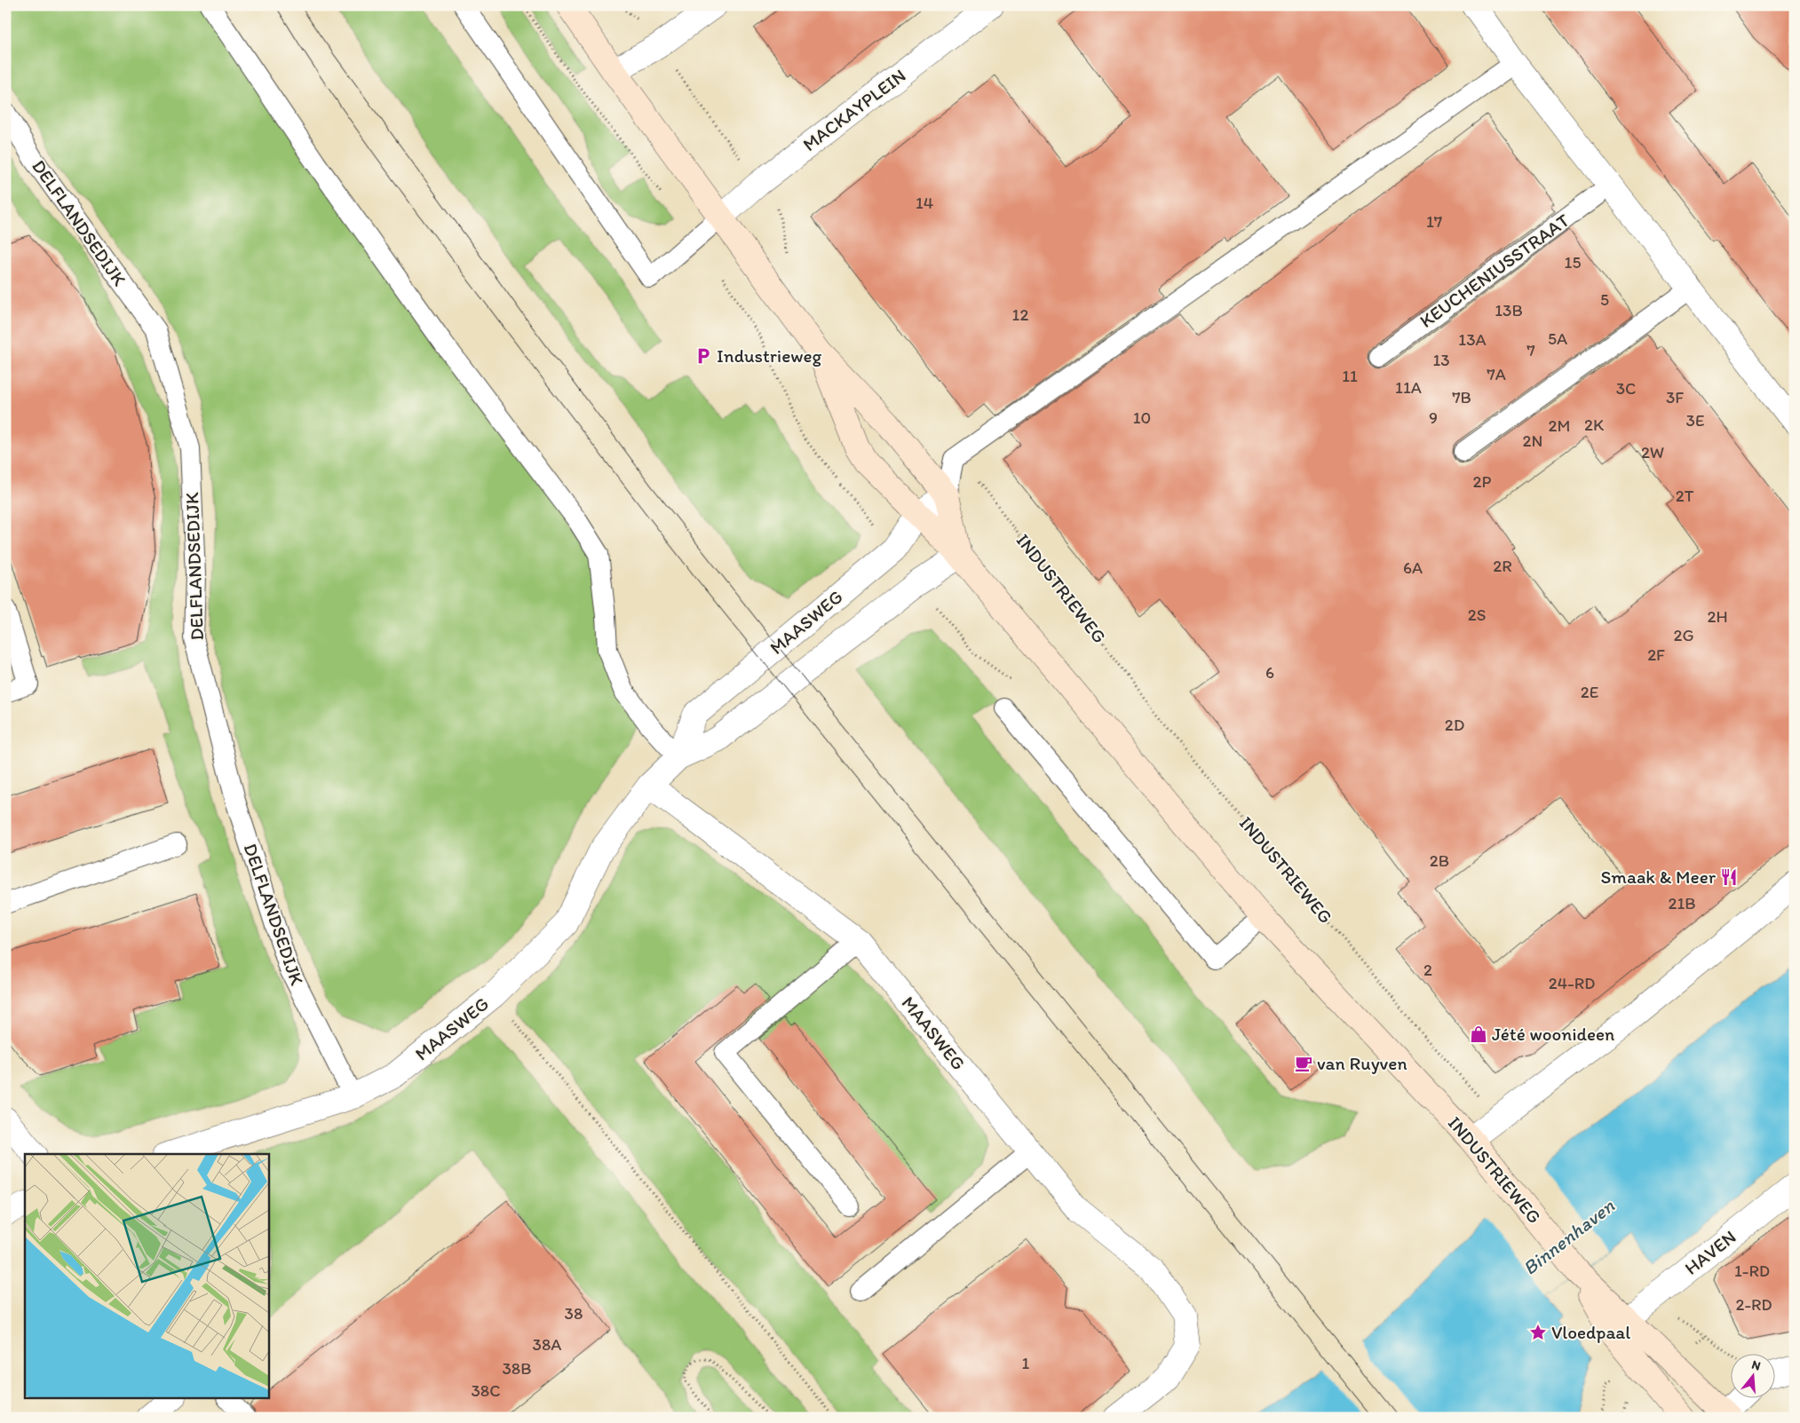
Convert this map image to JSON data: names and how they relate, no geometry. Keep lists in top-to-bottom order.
{
  "streets": {
    "main road": ["INDUSTRIEWEG"],
    "street": ["MACKAYPLEIN", "MAASWEG", "HAVEN"],
    "lane": ["DELFLANDSEDIJK", "KEUCHENIUSSTRAAT"]
  },
  "crossings": [
    ["MACKAYPLEIN", "INDUSTRIEWEG"],
    ["DELFLANDSEDIJK", "MAASWEG"],
    ["INDUSTRIEWEG", "MAASWEG"],
    ["INDUSTRIEWEG", "HAVEN"]
  ],
  "water": ["Binnenhaven"],
  "places": {
    "parking": ["Industrieweg"],
    "restaurant": ["Smaak & Meer"],
    "shop": ["Jété woonideen"],
    "cafe": ["van Ruyven"],
    "place": ["Vloedpaal"]
  },
  "house_numbers": [
    "14",
    "17",
    "15",
    "5",
    "13B",
    "12",
    "5A",
    "13A",
    "7",
    "13",
    "7A",
    "11",
    "11A",
    "3C",
    "7B",
    "3F",
    "10",
    "9",
    "3E",
    "2K",
    "2M",
    "2N",
    "2W",
    "2P",
    "2T",
    "2R",
    "6A",
    "2S",
    "2H",
    "2G",
    "2F",
    "6",
    "2E",
    "2D",
    "2B",
    "21B",
    "2",
    "24-RD",
    "1-RD",
    "2-RD",
    "38",
    "38A",
    "1",
    "38B",
    "38C"
  ],
  "north": "top"
}
